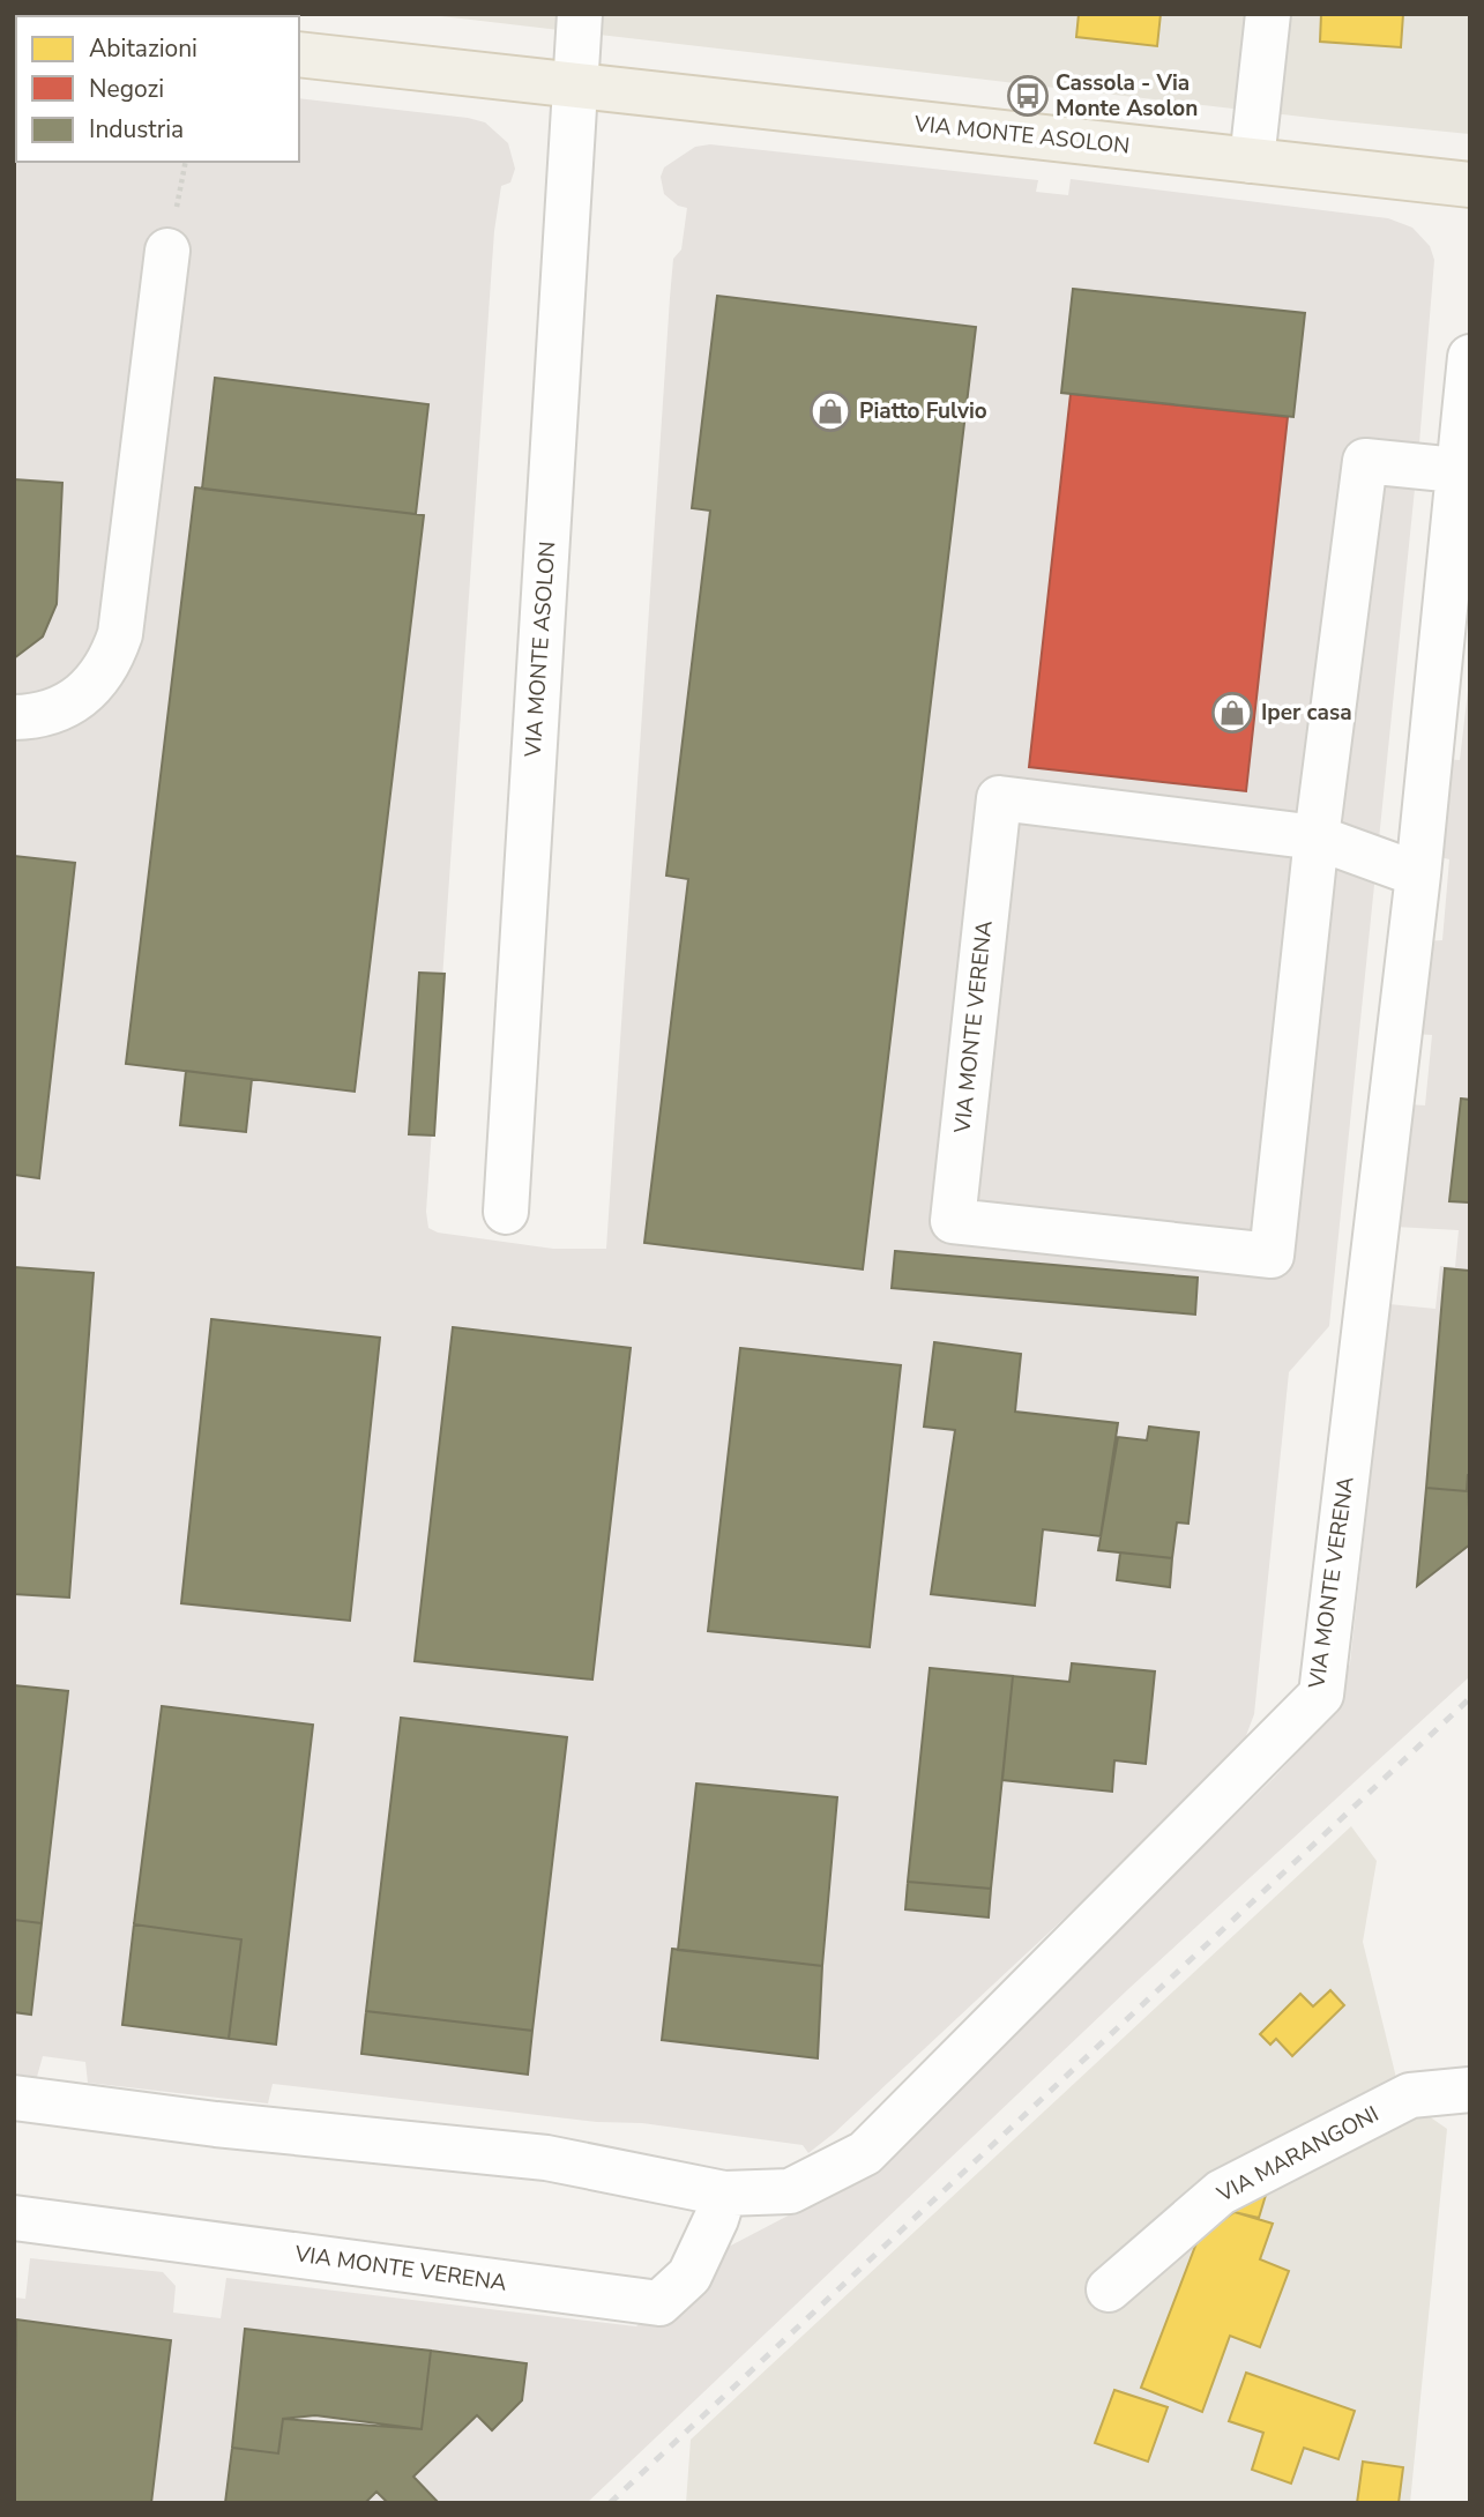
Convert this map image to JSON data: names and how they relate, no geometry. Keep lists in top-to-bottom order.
{
  "streets": {
    "main road": ["VIA MONTE ASOLON"],
    "street": ["VIA MONTE VERENA", "VIA MARANGONI"]
  },
  "places": {
    "bus stop": ["Cassola - Via Monte Asolon"],
    "shop": ["Piatto Fulvio", "Iper casa"]
  },
  "legend": ["Abitazioni", "Negozi", "Industria"]
}
